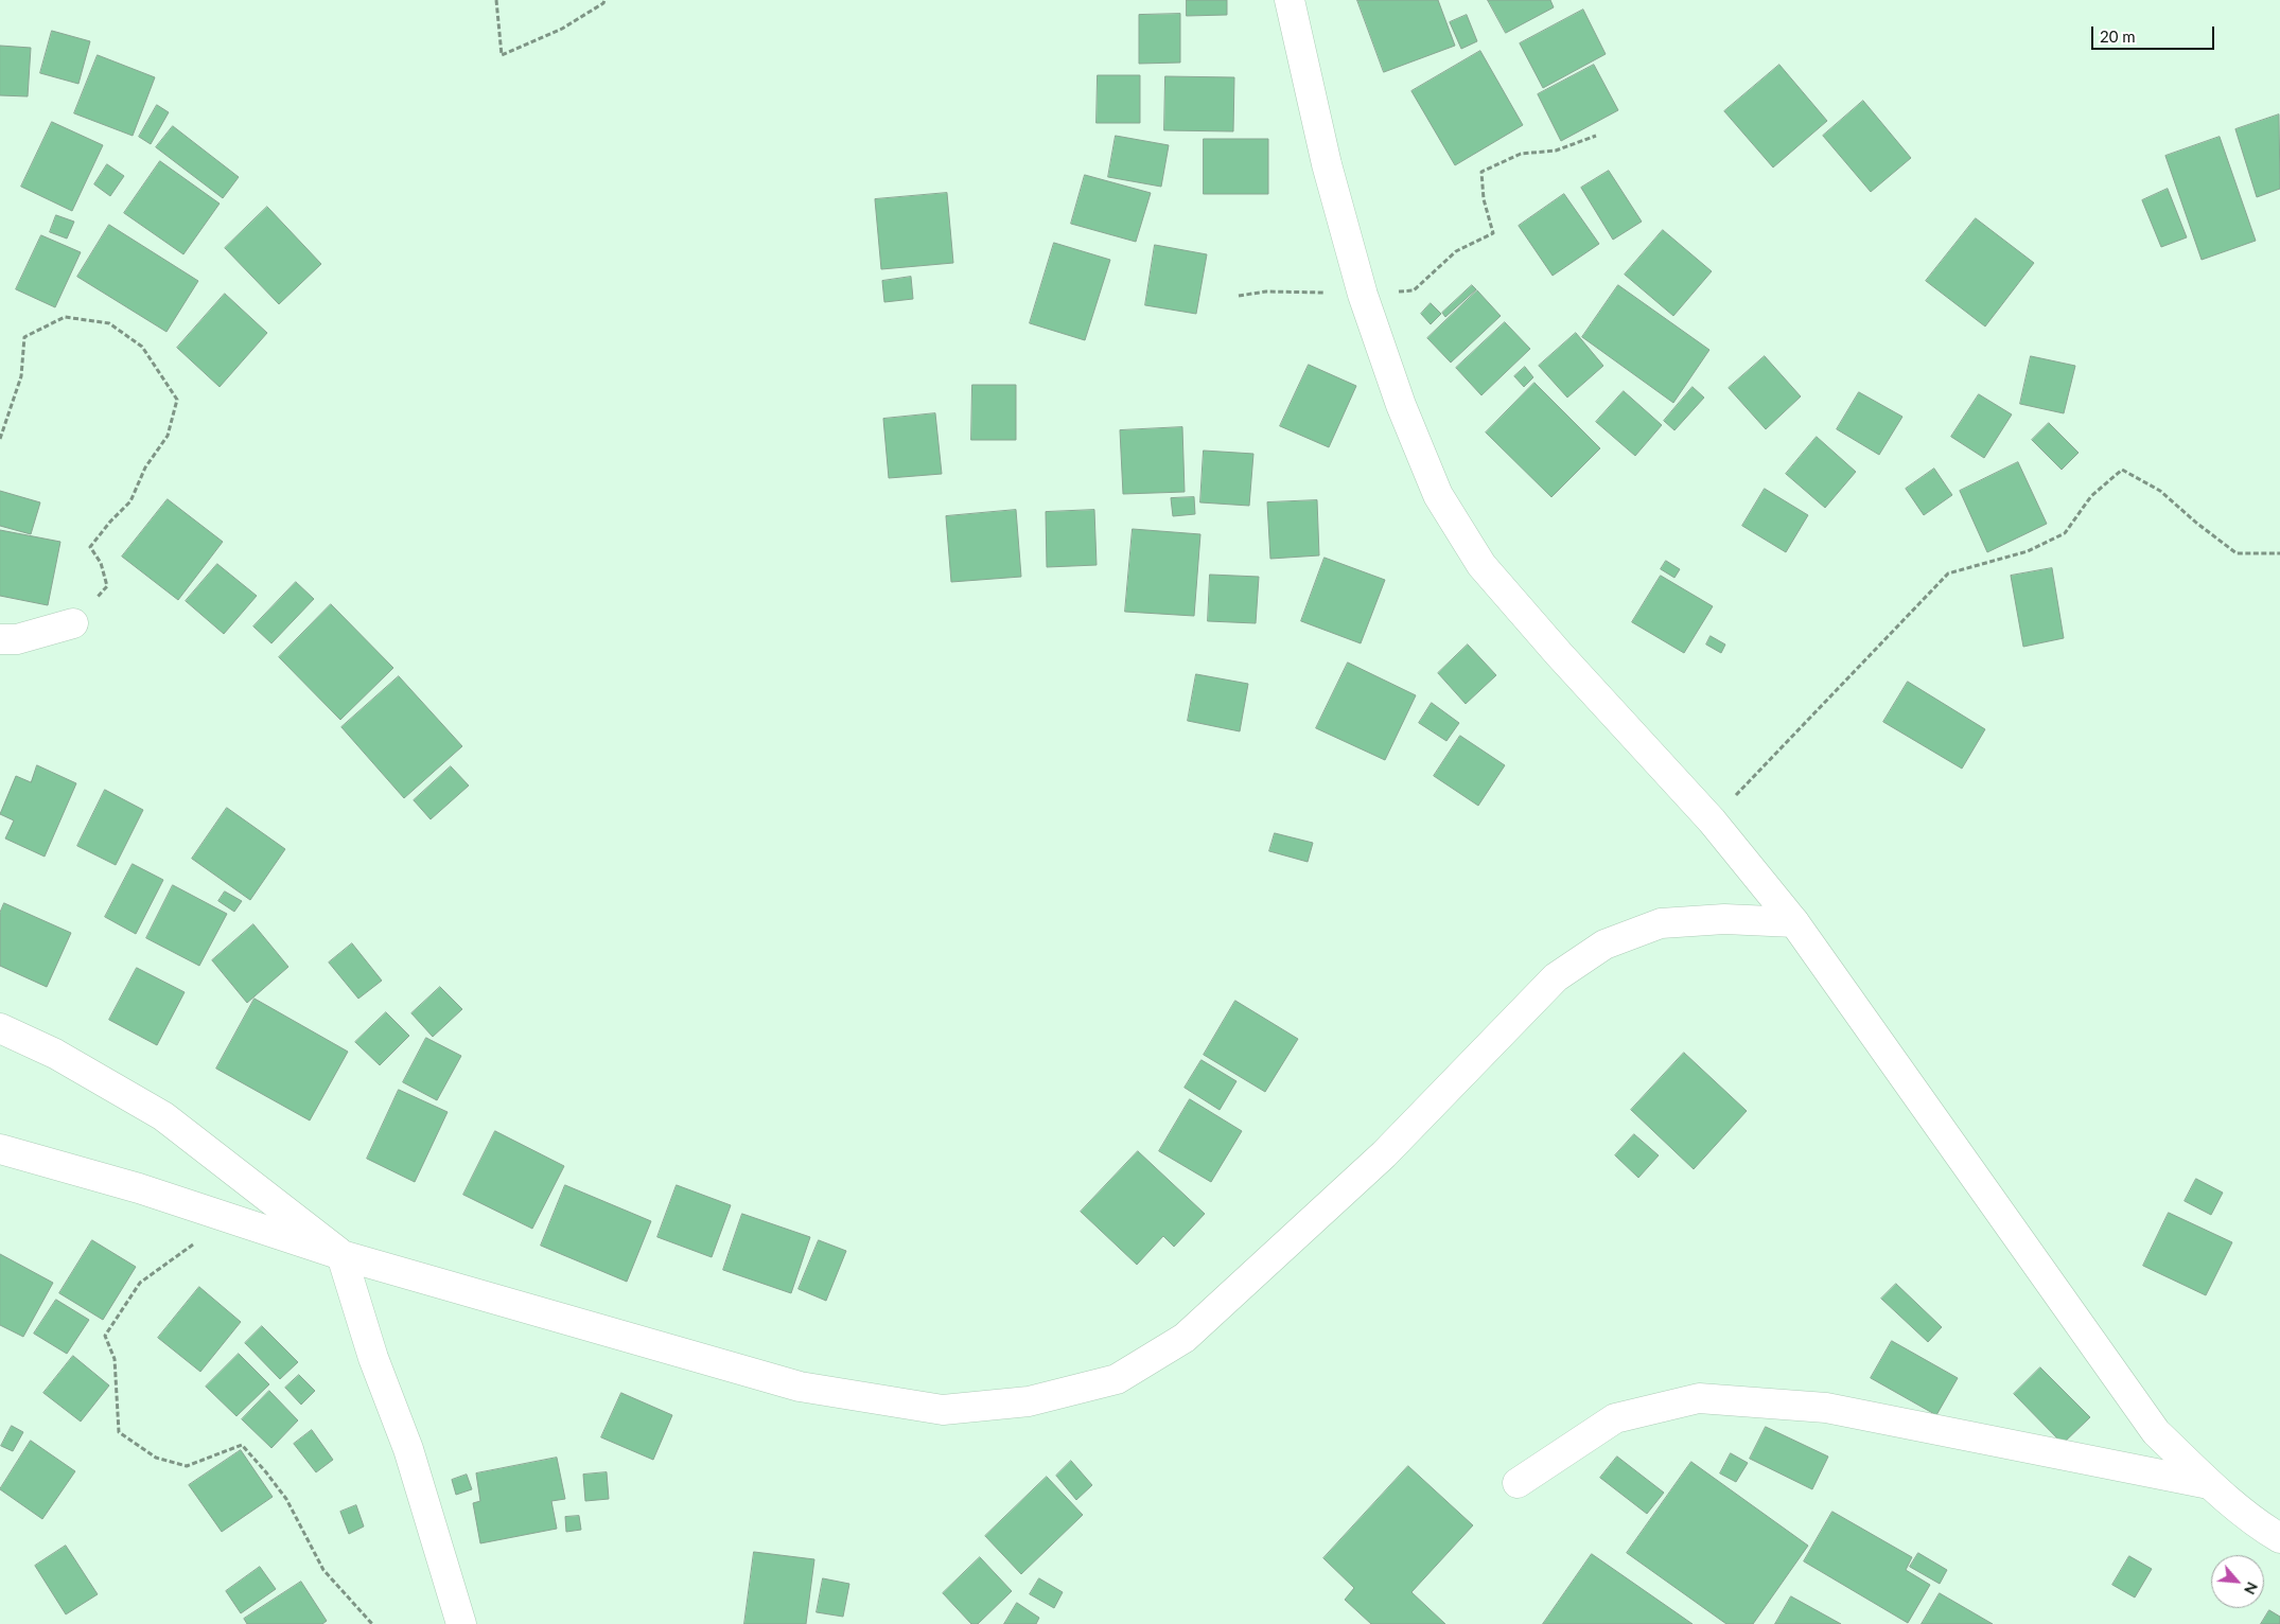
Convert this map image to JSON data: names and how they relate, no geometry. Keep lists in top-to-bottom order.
{
  "scale_bar": "20 m",
  "north": "bottom right"
}
